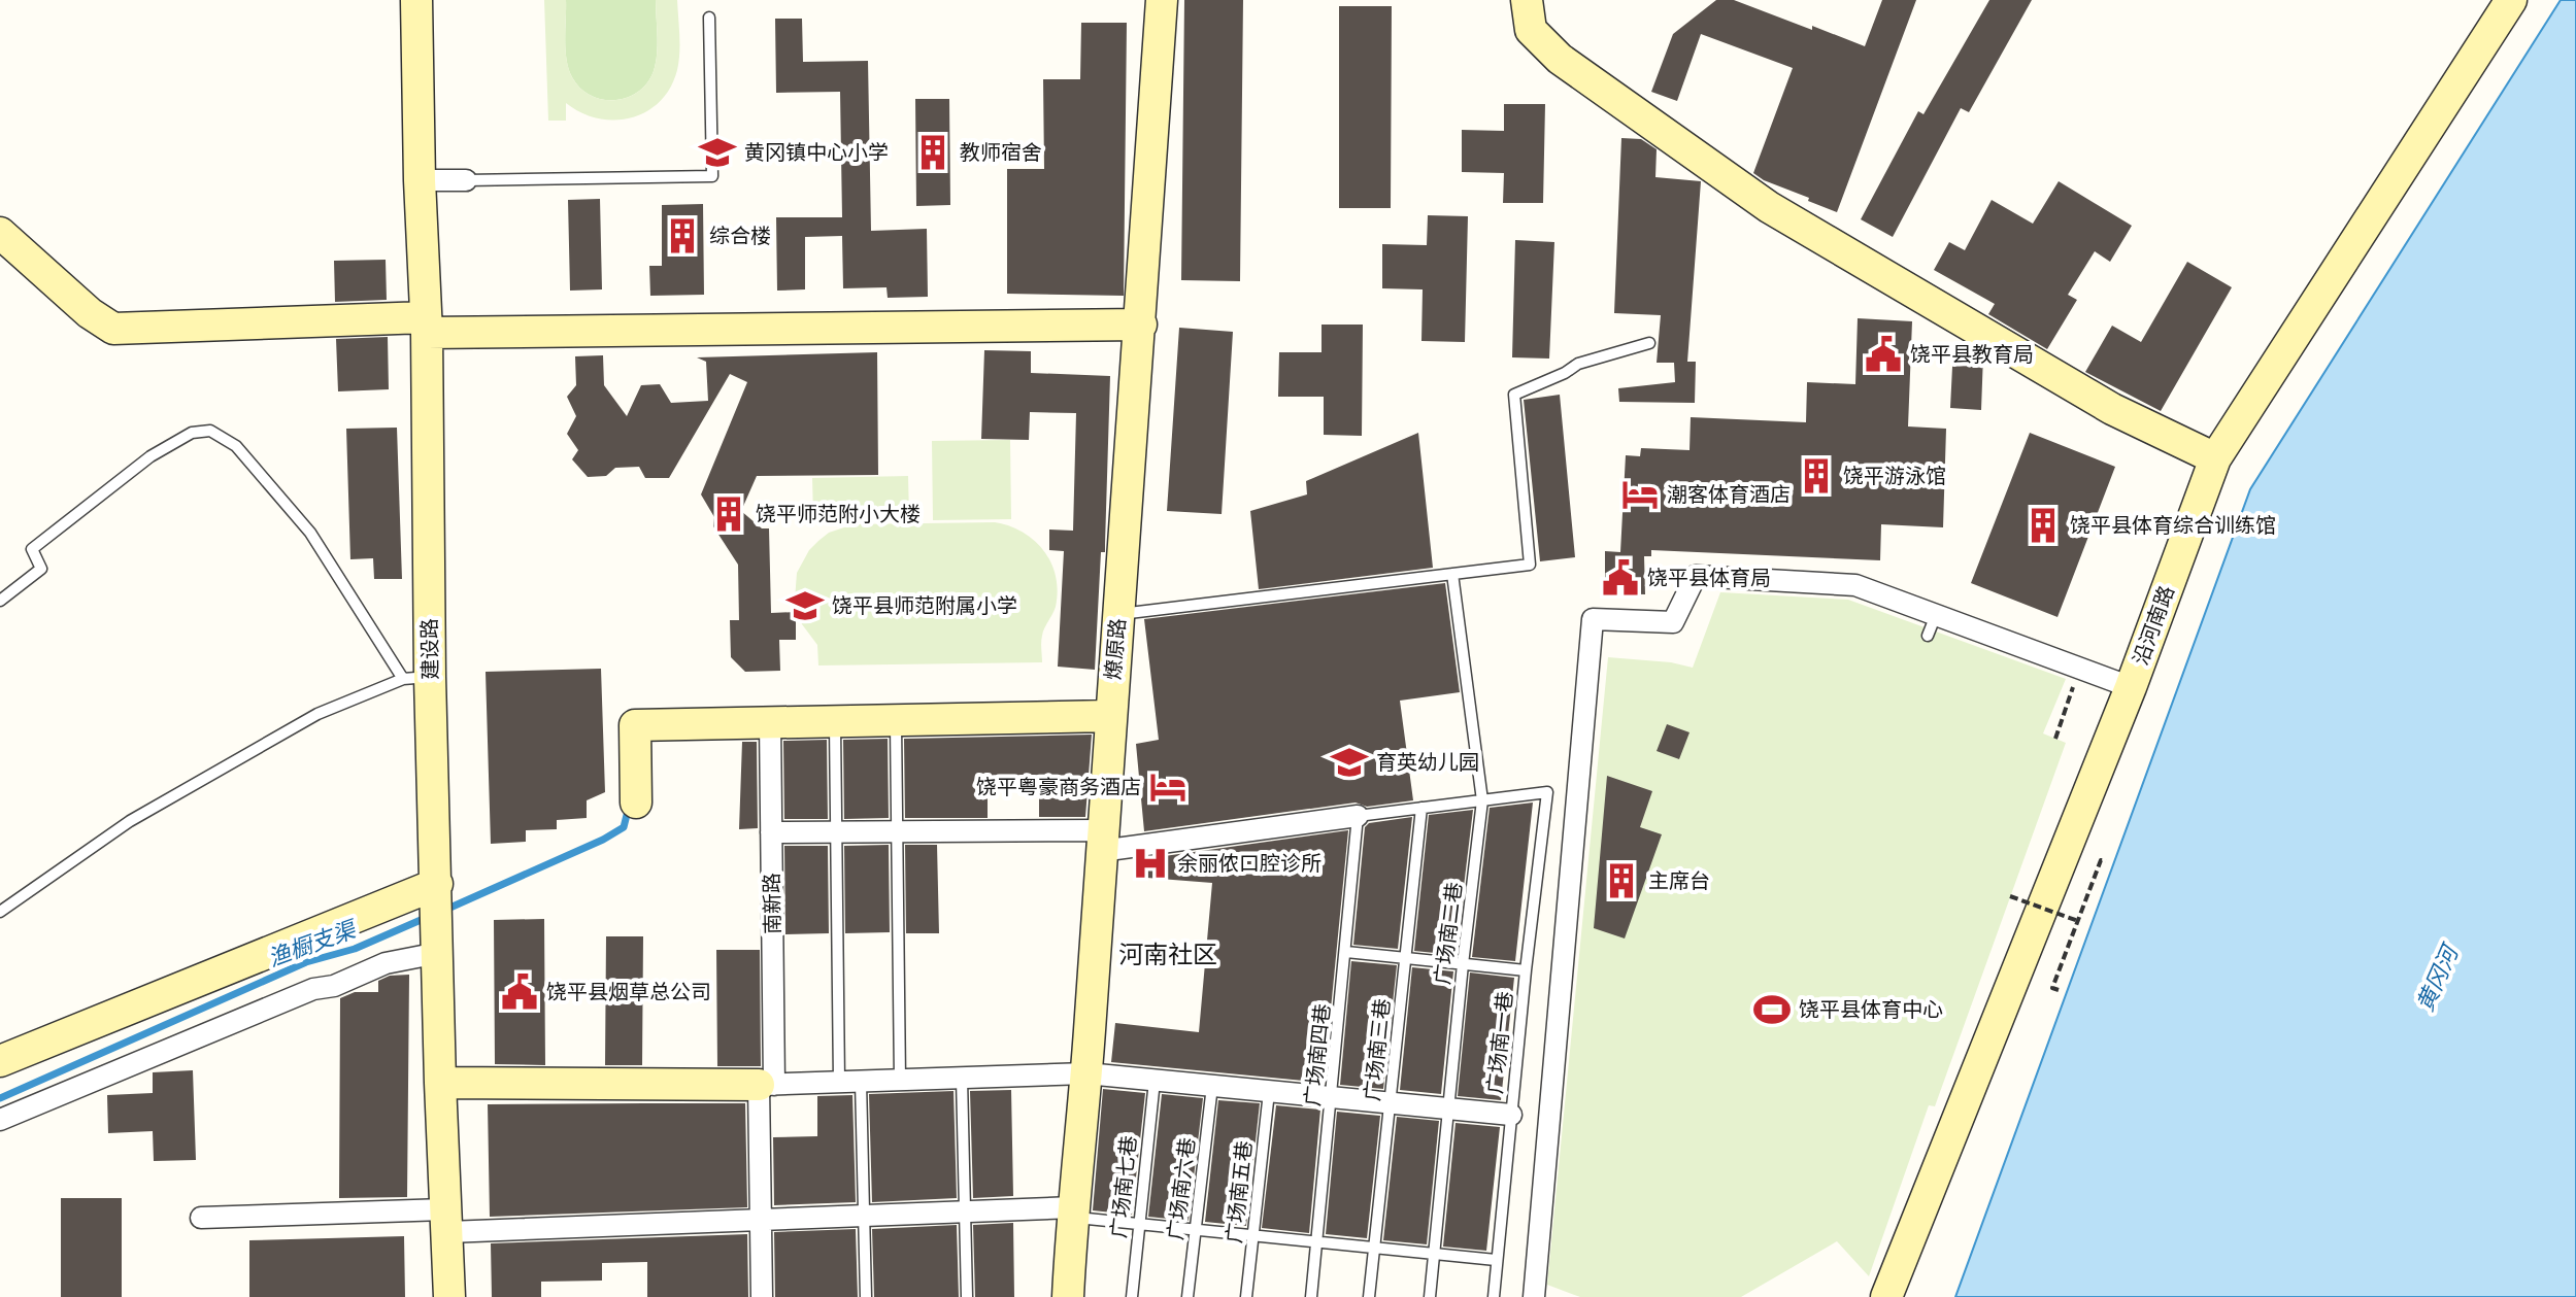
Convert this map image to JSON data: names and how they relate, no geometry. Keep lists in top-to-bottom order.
{
  "streets": {
    "main road": ["沿河南路", "建设路", "燎原路"],
    "street": ["南新路"],
    "lane": [
      "广场南二巷",
      "广场南一巷",
      "广场南三巷",
      "广场南四巷",
      "广场南七巷",
      "广场南六巷",
      "广场南五巷"
    ]
  },
  "crossings": [
    ["广场南二巷", "广场南一巷"]
  ],
  "districts": ["河南社区"],
  "water": ["渔橱支渠", "黄冈河"],
  "places": {
    "school or university": ["黄冈镇中心小学", "饶平县师范附属小学", "育英幼儿园"],
    "building": [
      "教师宿舍",
      "综合楼",
      "饶平游泳馆",
      "饶平师范附小大楼",
      "饶平县体育综合训练馆",
      "主席台"
    ],
    "public building": ["饶平县教育局", "饶平县体育局", "饶平县烟草总公司"],
    "hotel": ["潮客体育酒店", "饶平粤豪商务酒店"],
    "hospital": ["余丽侬口腔诊所"],
    "sports": ["饶平县体育中心"]
  }
}
